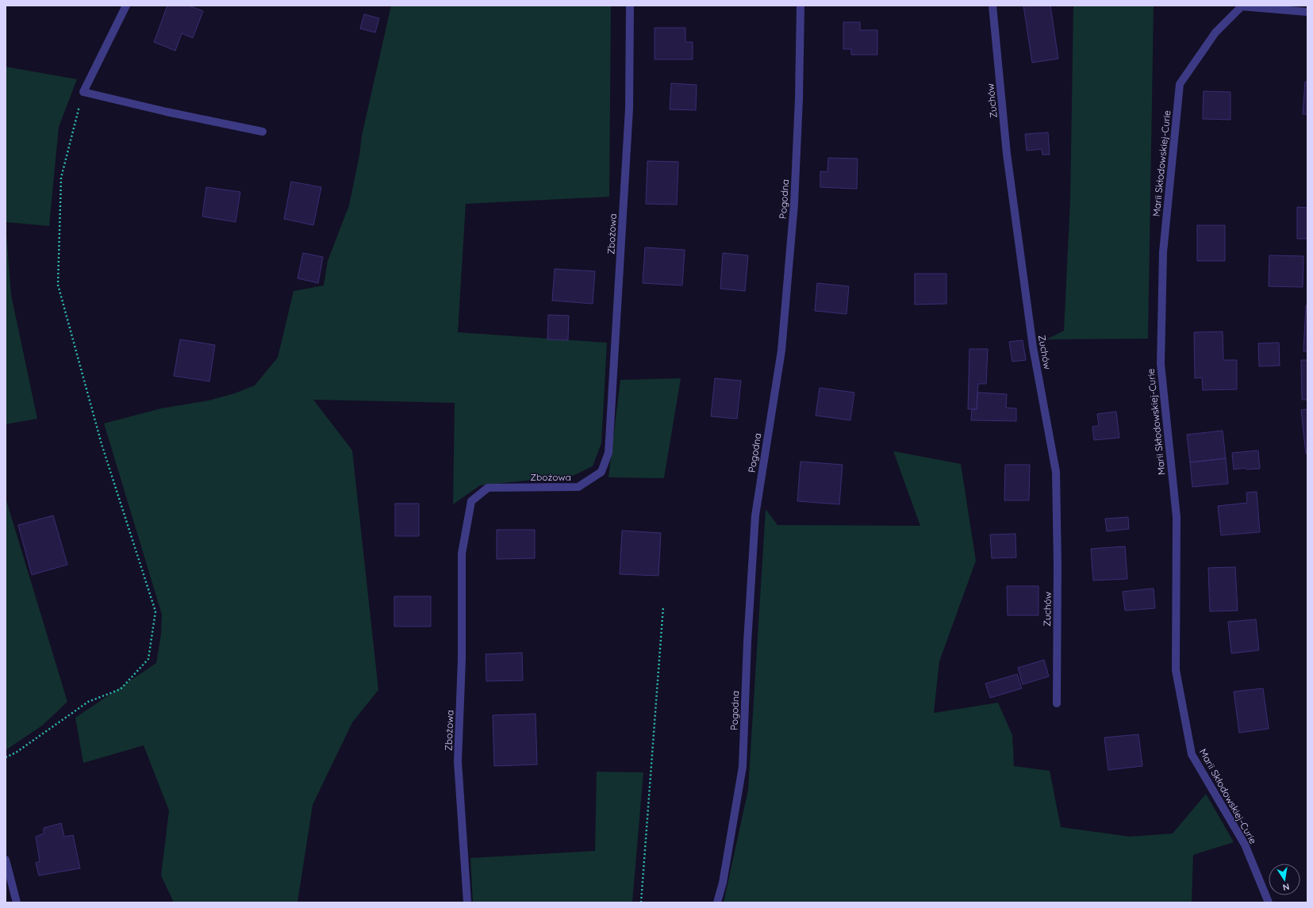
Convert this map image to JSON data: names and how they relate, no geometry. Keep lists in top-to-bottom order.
{
  "streets": {
    "street": [
      "Zuchów",
      "Marii Skłodowskiej-Curie",
      "Pogodna",
      "Zbożowa"
    ]
  },
  "north": "bottom"
}
